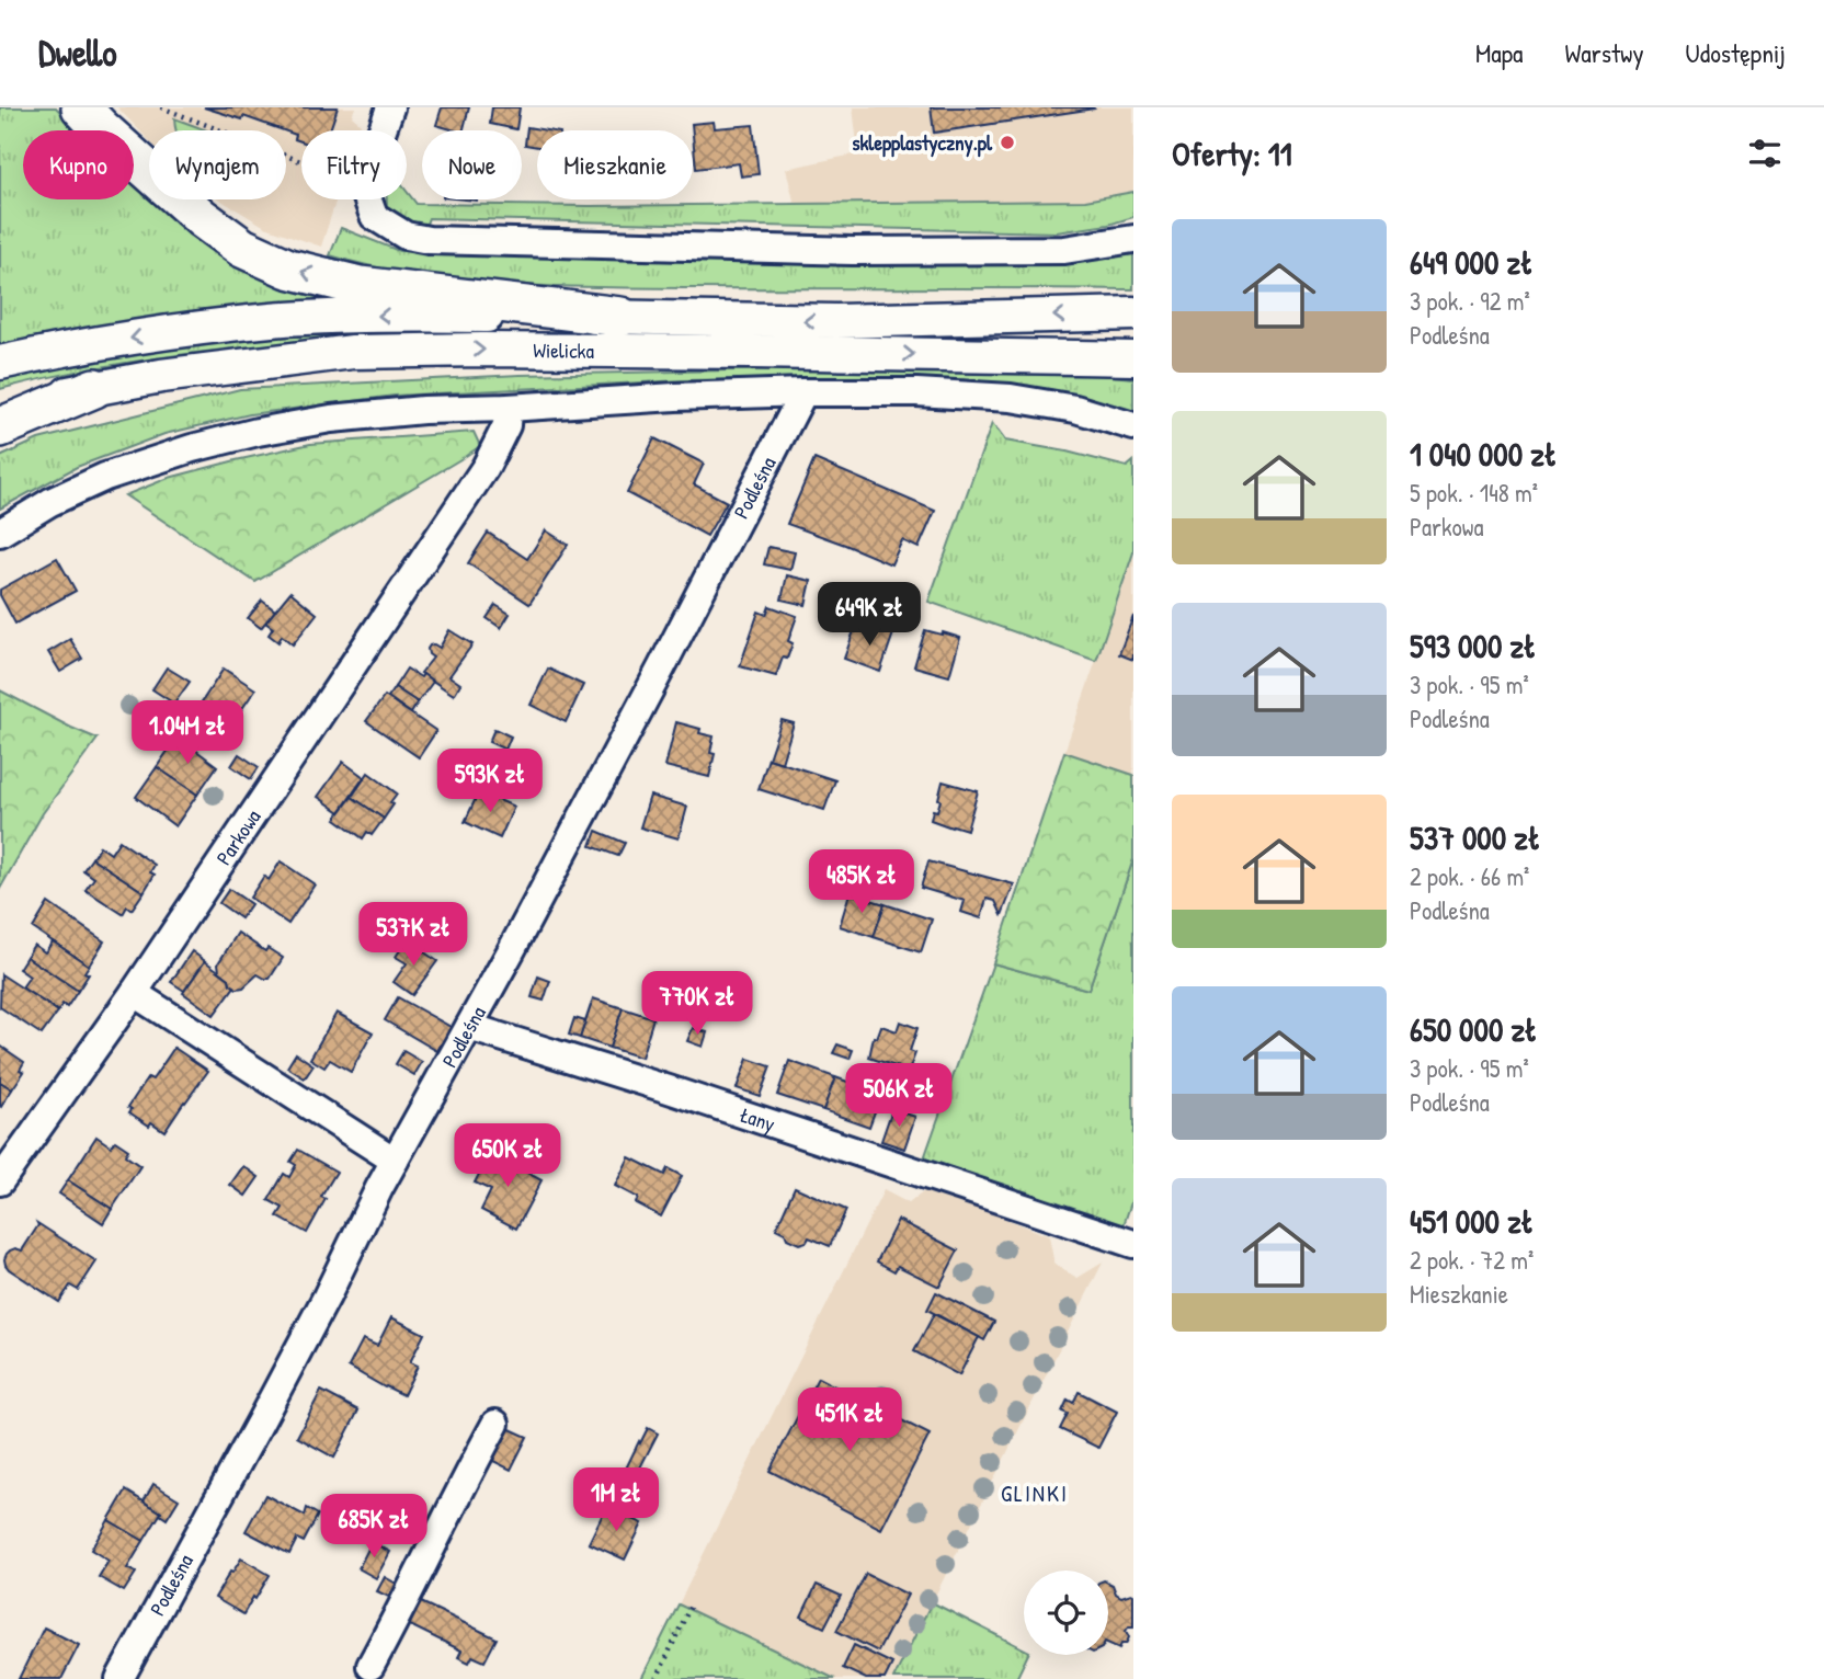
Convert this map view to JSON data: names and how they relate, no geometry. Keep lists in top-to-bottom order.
{
  "streets": {
    "main road": ["Wielicka"],
    "street": ["Podleśna", "Parkowa", "Łany"]
  },
  "crossings": [
    ["Podleśna", "Łany"]
  ],
  "districts": ["GLINKI"],
  "places": ["sklepplastyczny.pl"],
  "page": {
    "header": "Dwello",
    "nav": ["Mapa", "Warstwy", "Udostępnij"],
    "heading": "Oferty: 11",
    "chip": [
      "Kupno",
      "Wynajem",
      "Filtry",
      "Nowe",
      "Mieszkanie"
    ],
    "list": [
      {
        "name": "649 000 zł",
        "note": "3 pok. · 92 m² · Podleśna"
      },
      {
        "name": "1 040 000 zł",
        "note": "5 pok. · 148 m² · Parkowa"
      },
      {
        "name": "593 000 zł",
        "note": "3 pok. · 95 m² · Podleśna"
      },
      {
        "name": "537 000 zł",
        "note": "2 pok. · 66 m² · Podleśna"
      },
      {
        "name": "650 000 zł",
        "note": "3 pok. · 95 m² · Podleśna"
      },
      {
        "name": "451 000 zł",
        "note": "2 pok. · 72 m² · Mieszkanie"
      }
    ],
    "price": [
      "649K zł",
      "1.04M zł",
      "593K zł",
      "485K zł",
      "537K zł",
      "770K zł",
      "506K zł",
      "650K zł",
      "451K zł",
      "1M zł",
      "685K zł"
    ]
  }
}
